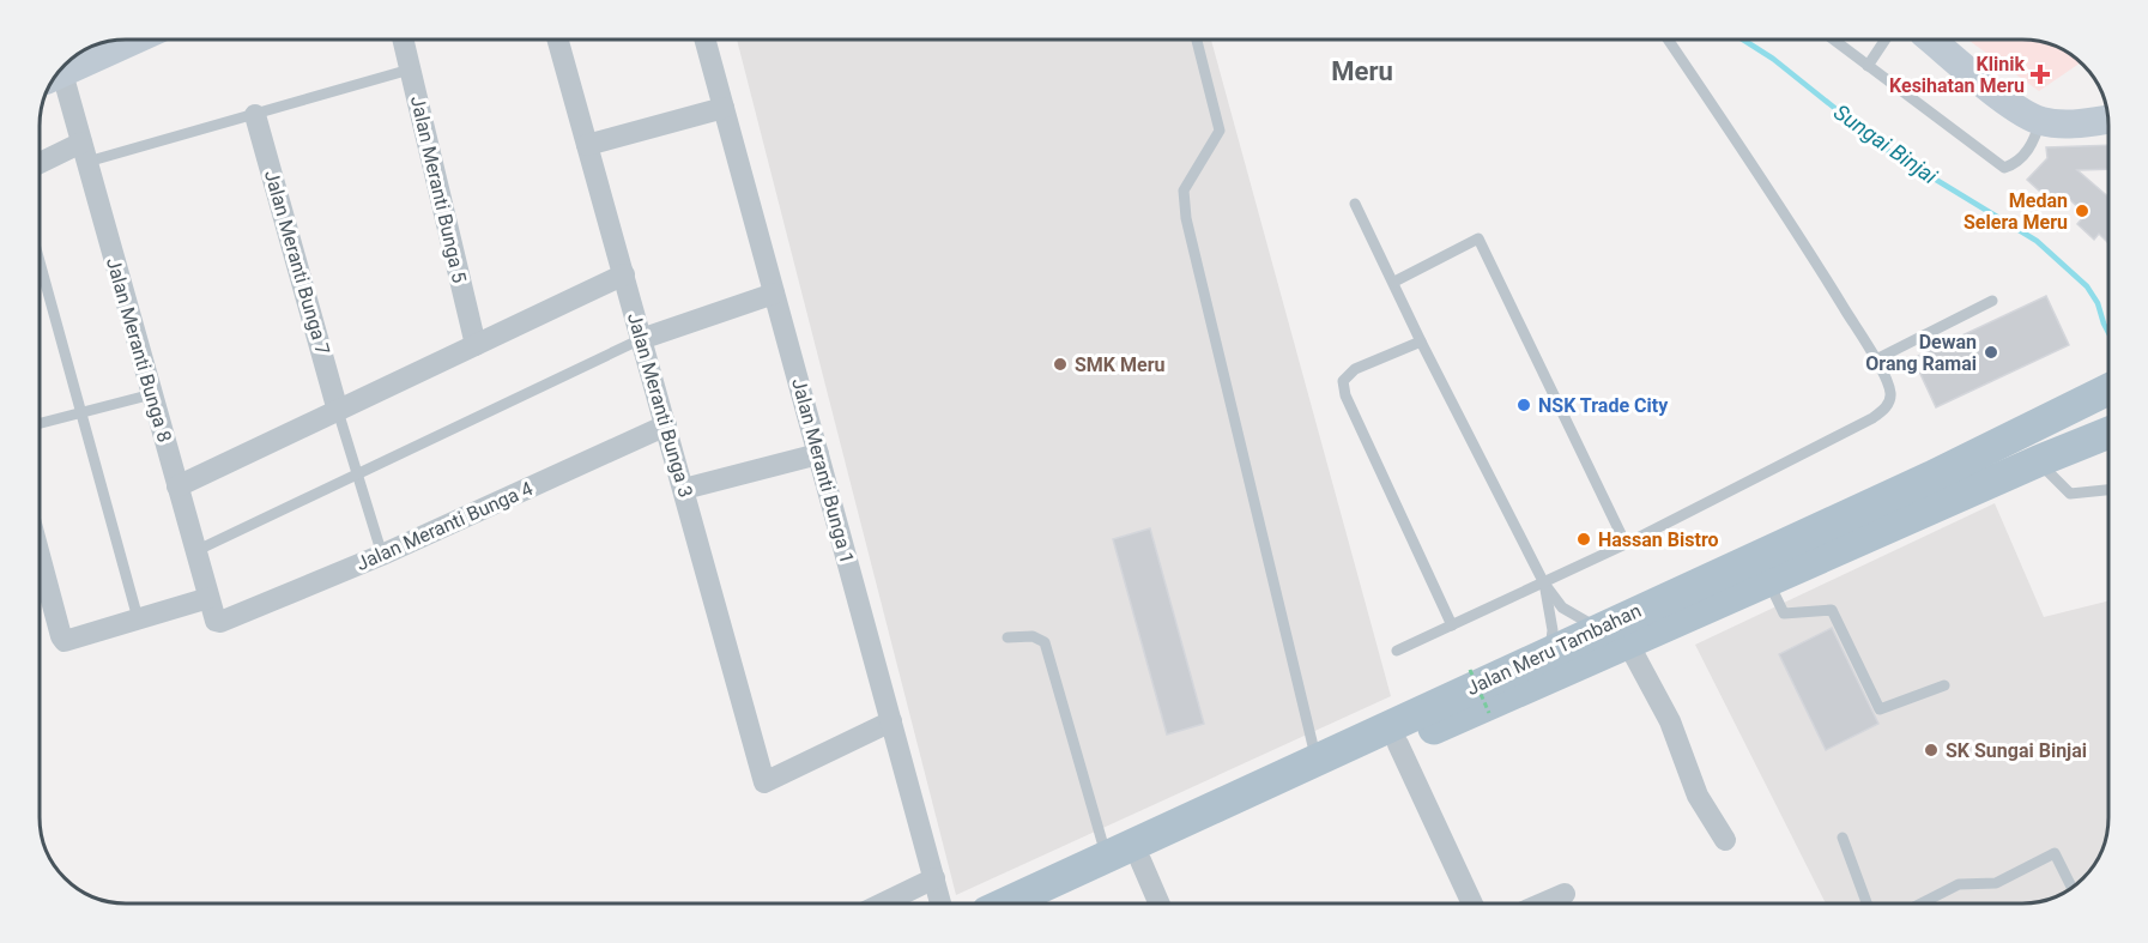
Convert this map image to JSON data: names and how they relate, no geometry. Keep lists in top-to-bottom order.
{
  "streets": {
    "main road": ["Jalan Meru Tambahan"],
    "street": [
      "Jalan Meranti Bunga 5",
      "Jalan Meranti Bunga 7",
      "Jalan Meranti Bunga 8",
      "Jalan Meranti Bunga 3",
      "Jalan Meranti Bunga 1",
      "Jalan Meranti Bunga 4"
    ]
  },
  "crossings": [
    ["Jalan Meranti Bunga 8", "Jalan Meranti Bunga 4"],
    ["Jalan Meranti Bunga 3", "Jalan Meranti Bunga 1"],
    ["Jalan Meranti Bunga 3", "Jalan Meranti Bunga 4"]
  ],
  "districts": ["Meru"],
  "water": ["Sungai Binjai"],
  "places": {
    "health": ["Klinik Kesihatan Meru"],
    "other": [
      "Medan Selera Meru",
      "Dewan Orang Ramai",
      "SMK Meru",
      "NSK Trade City",
      "Hassan Bistro",
      "SK Sungai Binjai"
    ]
  }
}
